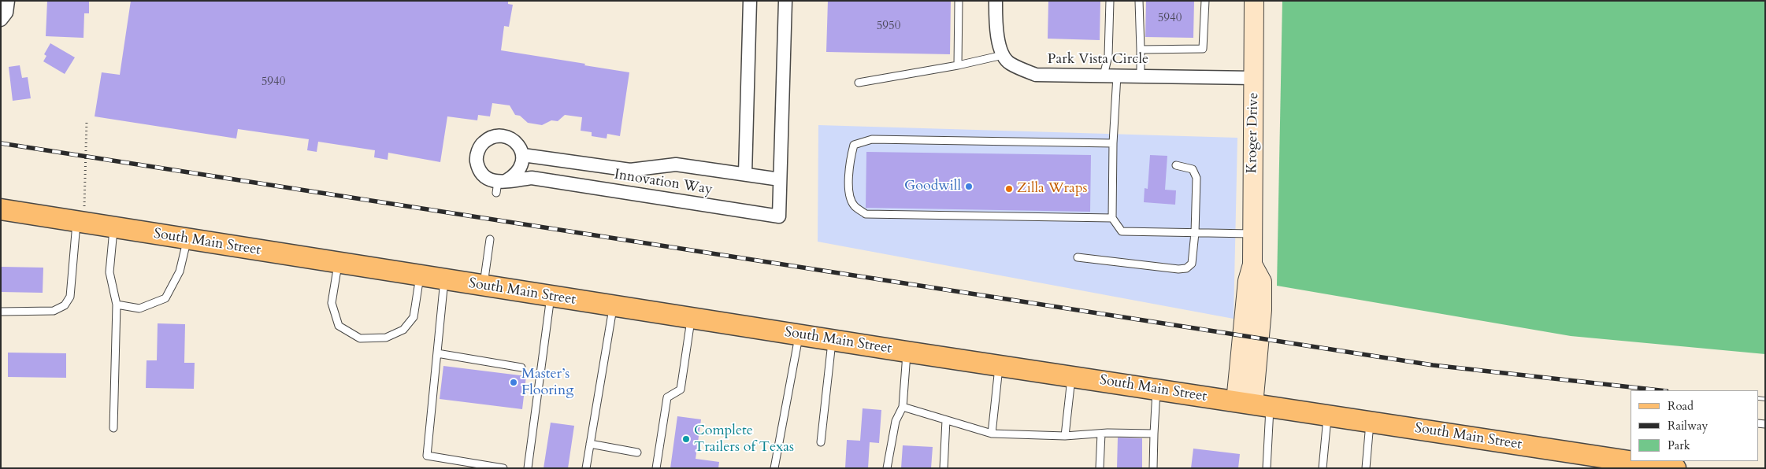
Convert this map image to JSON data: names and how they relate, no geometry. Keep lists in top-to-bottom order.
{
  "streets": {
    "main road": ["Kroger Drive", "South Main Street"],
    "street": ["Park Vista Circle", "Innovation Way"]
  },
  "crossings": [
    ["Park Vista Circle", "Kroger Drive"],
    ["Kroger Drive", "South Main Street"]
  ],
  "places": [
    "Goodwill",
    "Zilla Wraps",
    "Master’s Flooring",
    "Complete Trailers of Texas"
  ],
  "house_numbers": ["5940", "5950", "5940"],
  "legend": ["Road", "Railway", "Park"]
}
